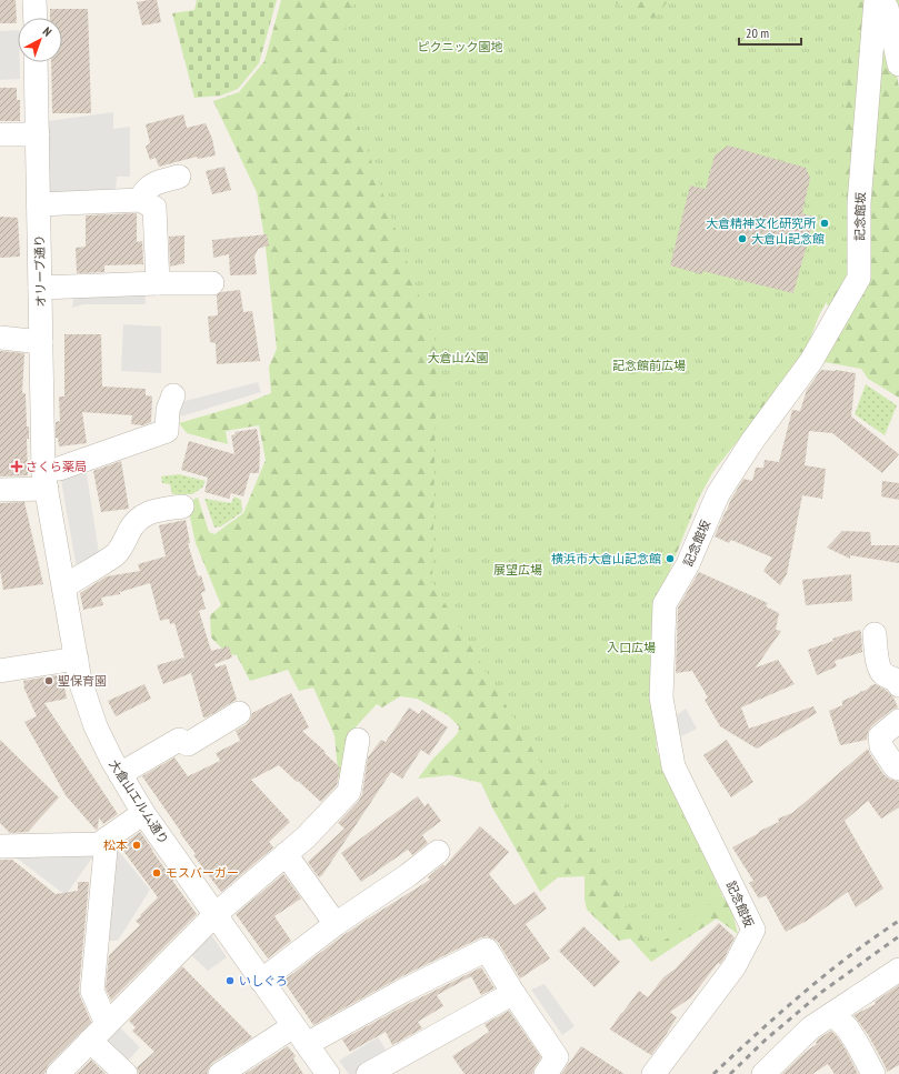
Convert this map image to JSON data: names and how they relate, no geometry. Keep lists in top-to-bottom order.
{
  "streets": {
    "street": ["記念館坂", "オリーブ通り", "大倉山エルム通り"]
  },
  "crossings": [
    ["オリーブ通り", "大倉山エルム通り"]
  ],
  "parks": [
    "ピクニック園地",
    "大倉山公園",
    "記念館前広場",
    "展望広場",
    "入口広場"
  ],
  "places": {
    "other": [
      "大倉精神文化研究所",
      "大倉山記念館",
      "横浜市大倉山記念館",
      "聖保育園",
      "松本",
      "モスバーガー",
      "いしぐろ"
    ],
    "health": ["さくら薬局"]
  },
  "scale_bar": "20 m",
  "north": "top right"
}
